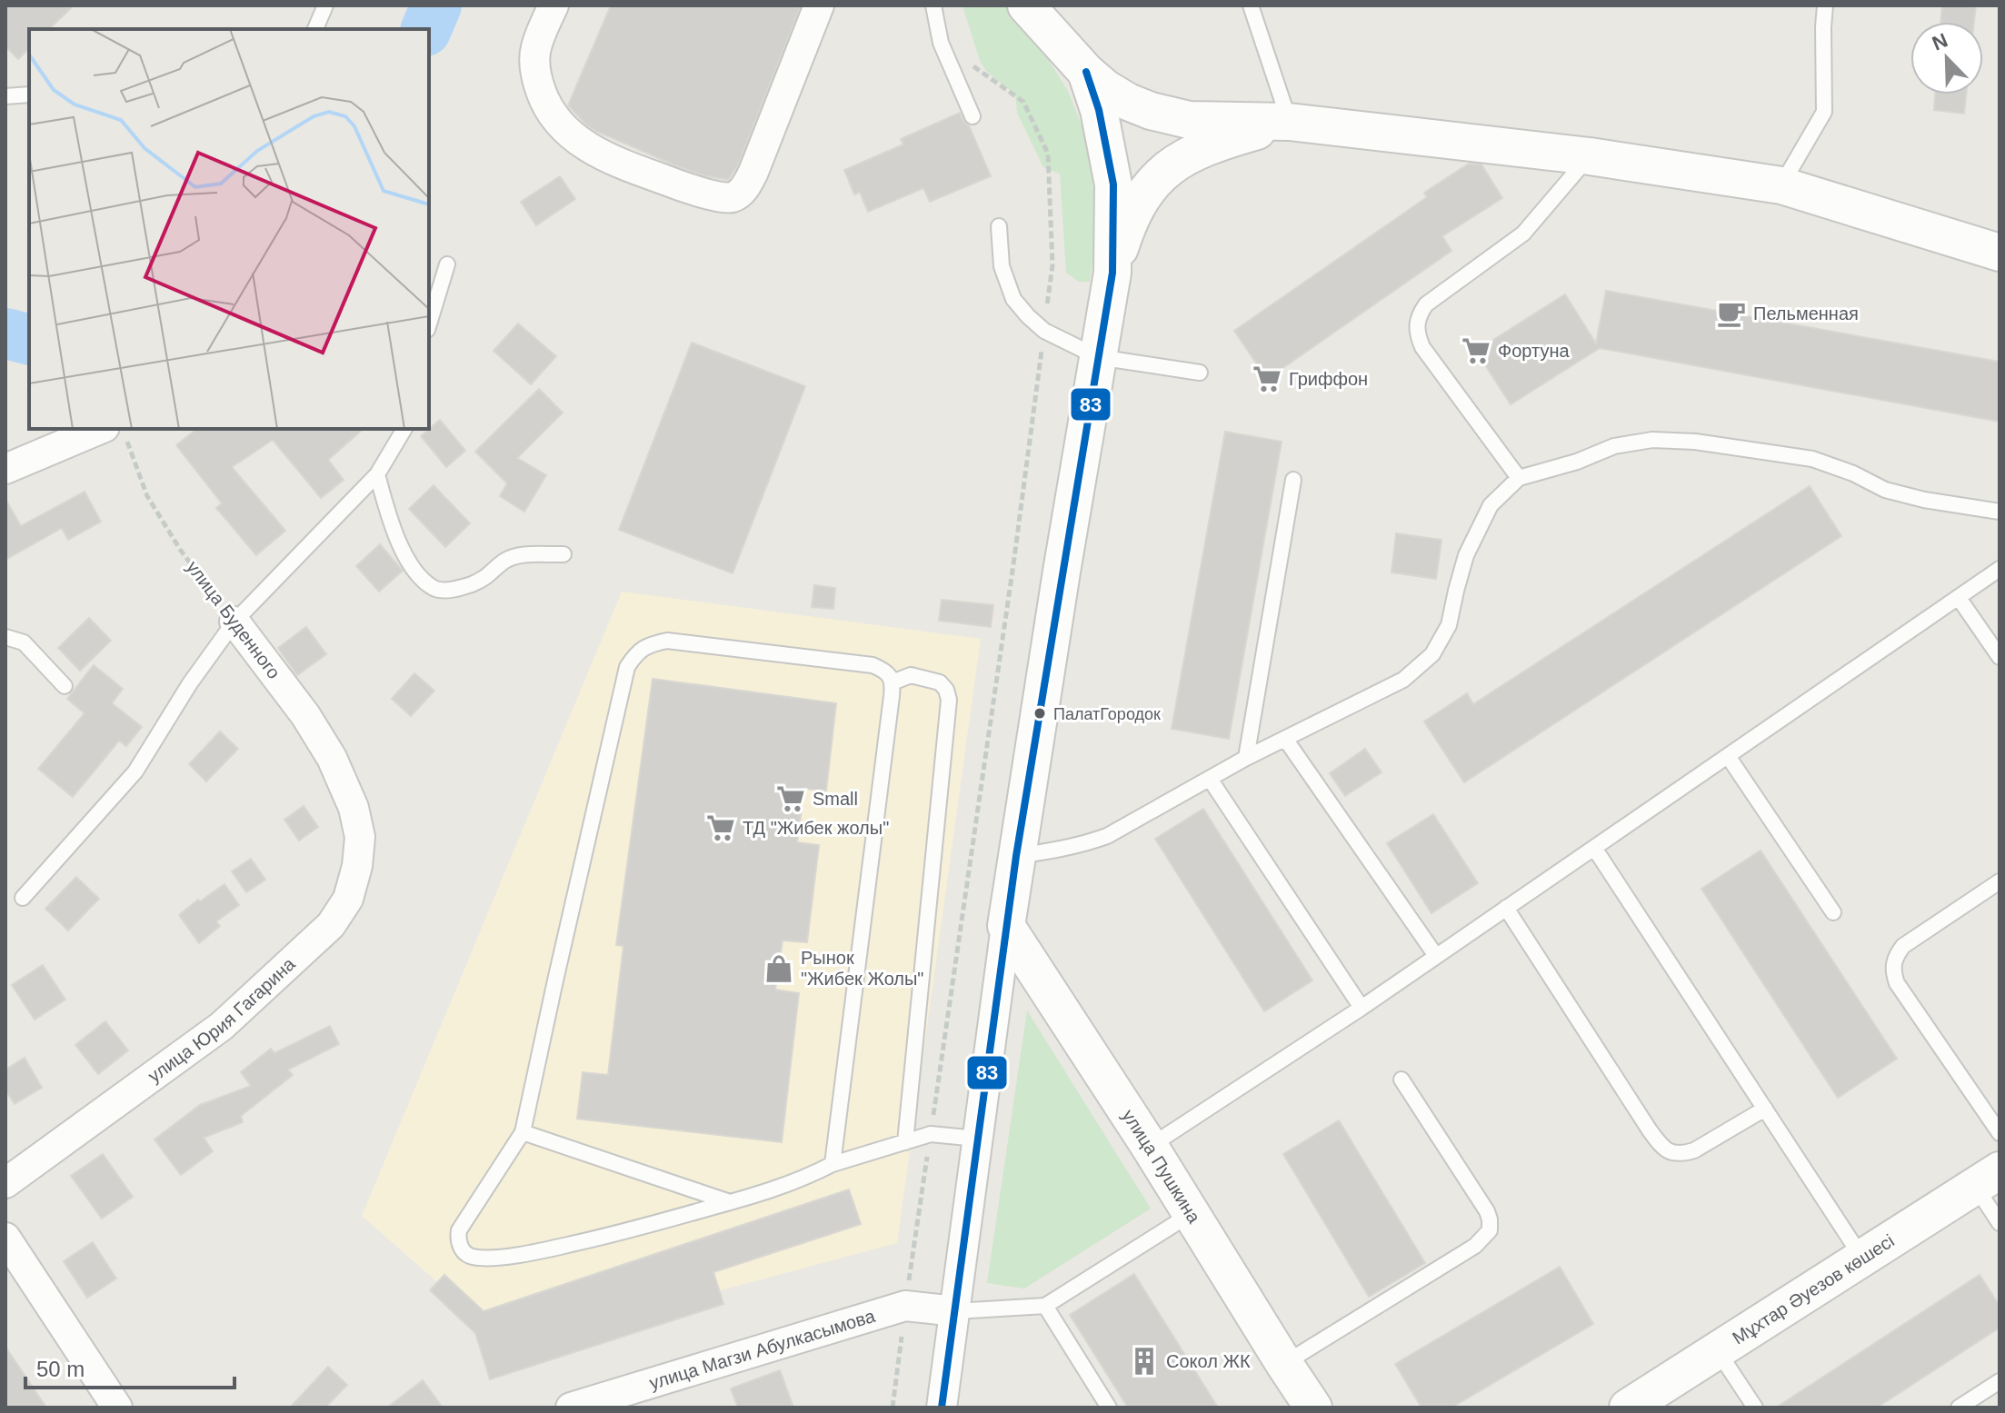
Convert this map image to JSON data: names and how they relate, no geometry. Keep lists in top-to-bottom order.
{
  "streets": {
    "street": [
      "улица Буденного",
      "улица Юрия Гагарина",
      "улица Пушкина",
      "Мұхтар Әуезов көшесі",
      "улица Магзи Абулкасымова"
    ]
  },
  "crossings": [
    ["улица Буденного", "улица Юрия Гагарина"]
  ],
  "places": {
    "cafe": ["Пельменная"],
    "supermarket": [
      "Фортуна",
      "Гриффон",
      "Small",
      "ТД \"Жибек жолы\""
    ],
    "other": ["ПалатГородок"],
    "shop": ["Рынок \"Жибек Жолы\""],
    "building": ["Сокол ЖК"]
  },
  "lines": ["transit line 83"],
  "scale_bar": "50 m",
  "north": "top left"
}
